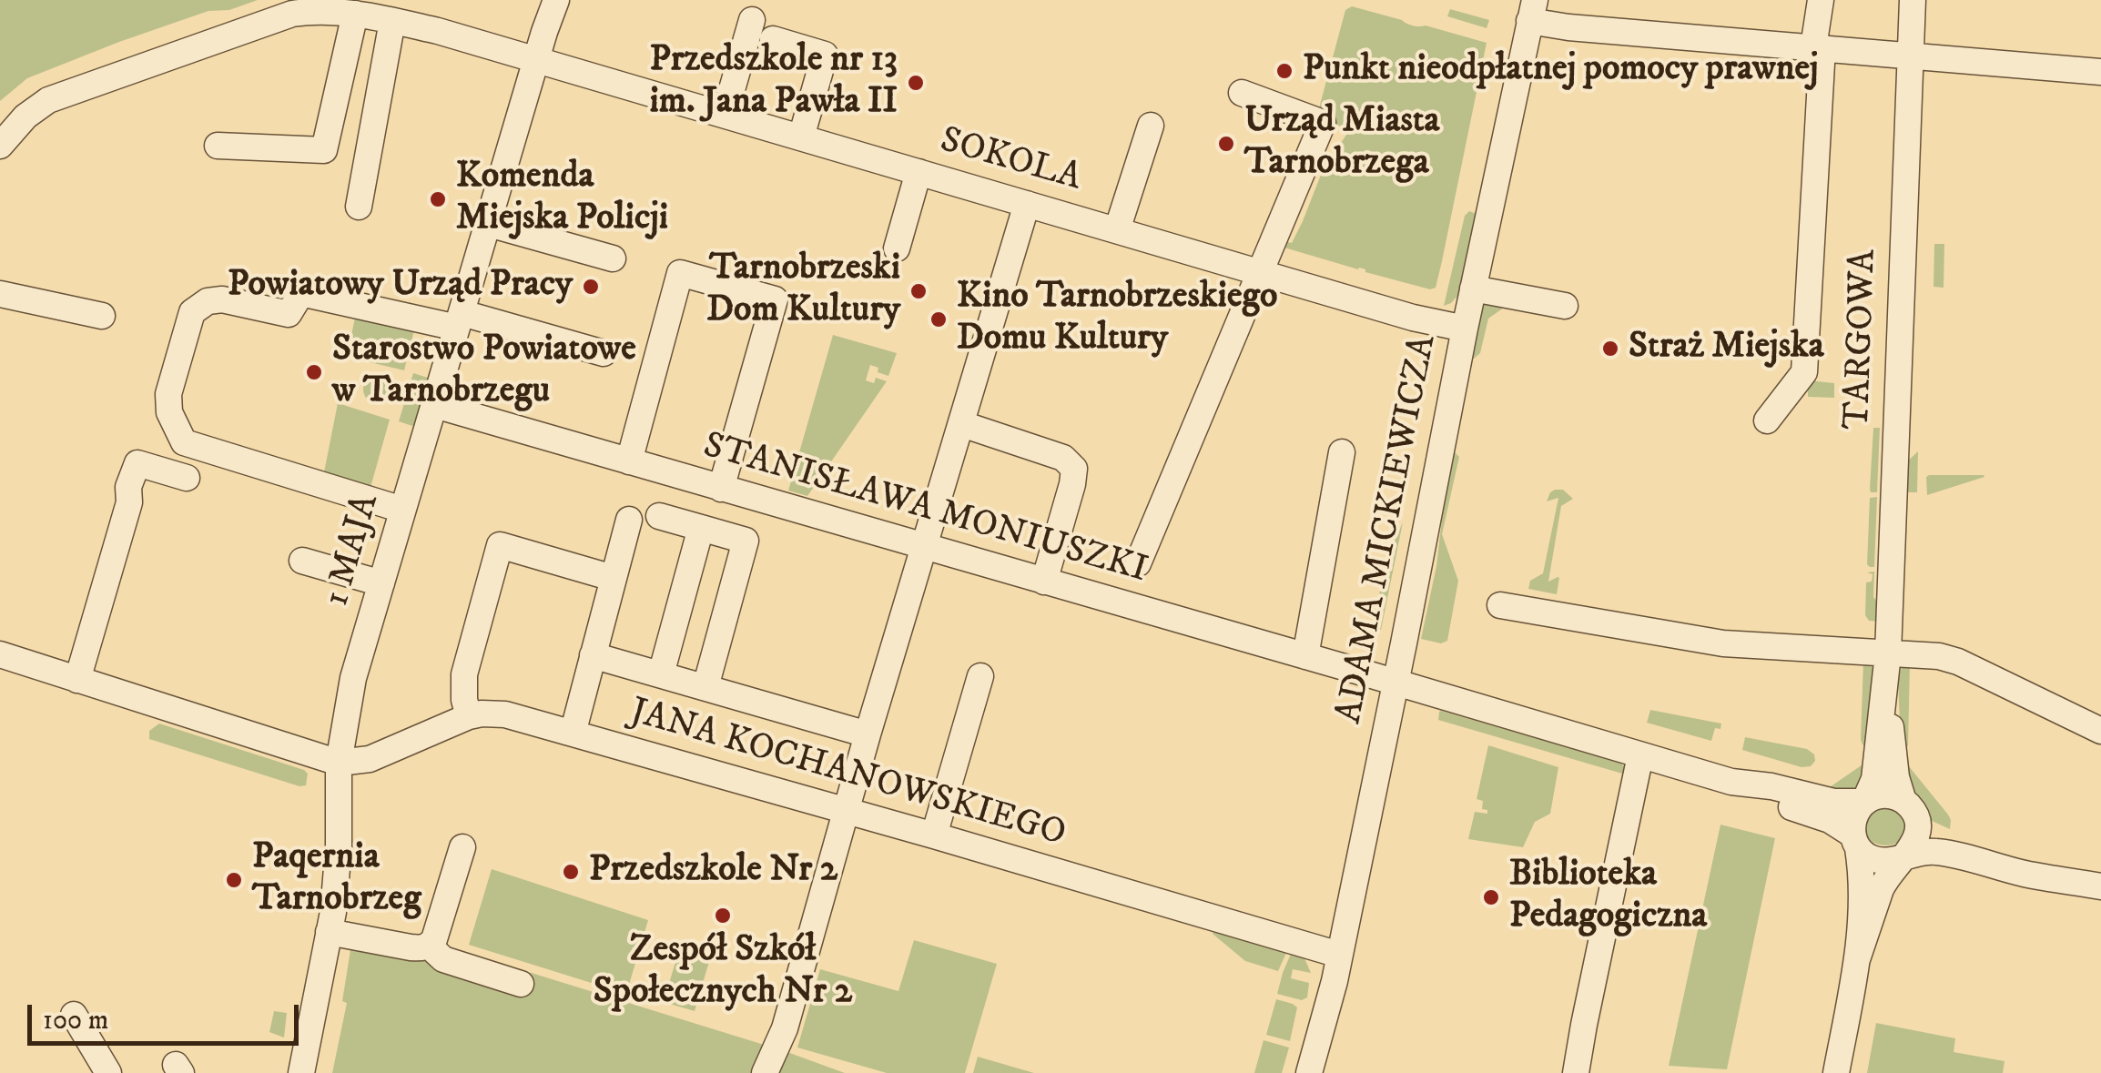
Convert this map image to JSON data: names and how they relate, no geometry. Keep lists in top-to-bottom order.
{
  "streets": {
    "street": [
      "SOKOLA",
      "TARGOWA",
      "STANISŁAWA MONIUSZKI",
      "ADAMA MICKIEWICZA",
      "1 MAJA",
      "JANA KOCHANOWSKIEGO"
    ]
  },
  "crossings": [
    ["SOKOLA", "ADAMA MICKIEWICZA"],
    ["SOKOLA", "1 MAJA"],
    ["STANISŁAWA MONIUSZKI", "ADAMA MICKIEWICZA"],
    ["STANISŁAWA MONIUSZKI", "1 MAJA"],
    ["ADAMA MICKIEWICZA", "JANA KOCHANOWSKIEGO"],
    ["1 MAJA", "JANA KOCHANOWSKIEGO"]
  ],
  "places": [
    "Punkt nieodpłatnej pomocy prawnej",
    "Przedszkole nr 13 im. Jana Pawła II",
    "Urząd Miasta Tarnobrzega",
    "Komenda Miejska Policji",
    "Powiatowy Urząd Pracy",
    "Tarnobrzeski Dom Kultury",
    "Kino Tarnobrzeskiego Domu Kultury",
    "Straż Miejska",
    "Starostwo Powiatowe w Tarnobrzegu",
    "Przedszkole Nr 2",
    "Paqernia Tarnobrzeg",
    "Biblioteka Pedagogiczna",
    "Zespół Szkół Społecznych Nr 2"
  ],
  "scale_bar": "100 m"
}
